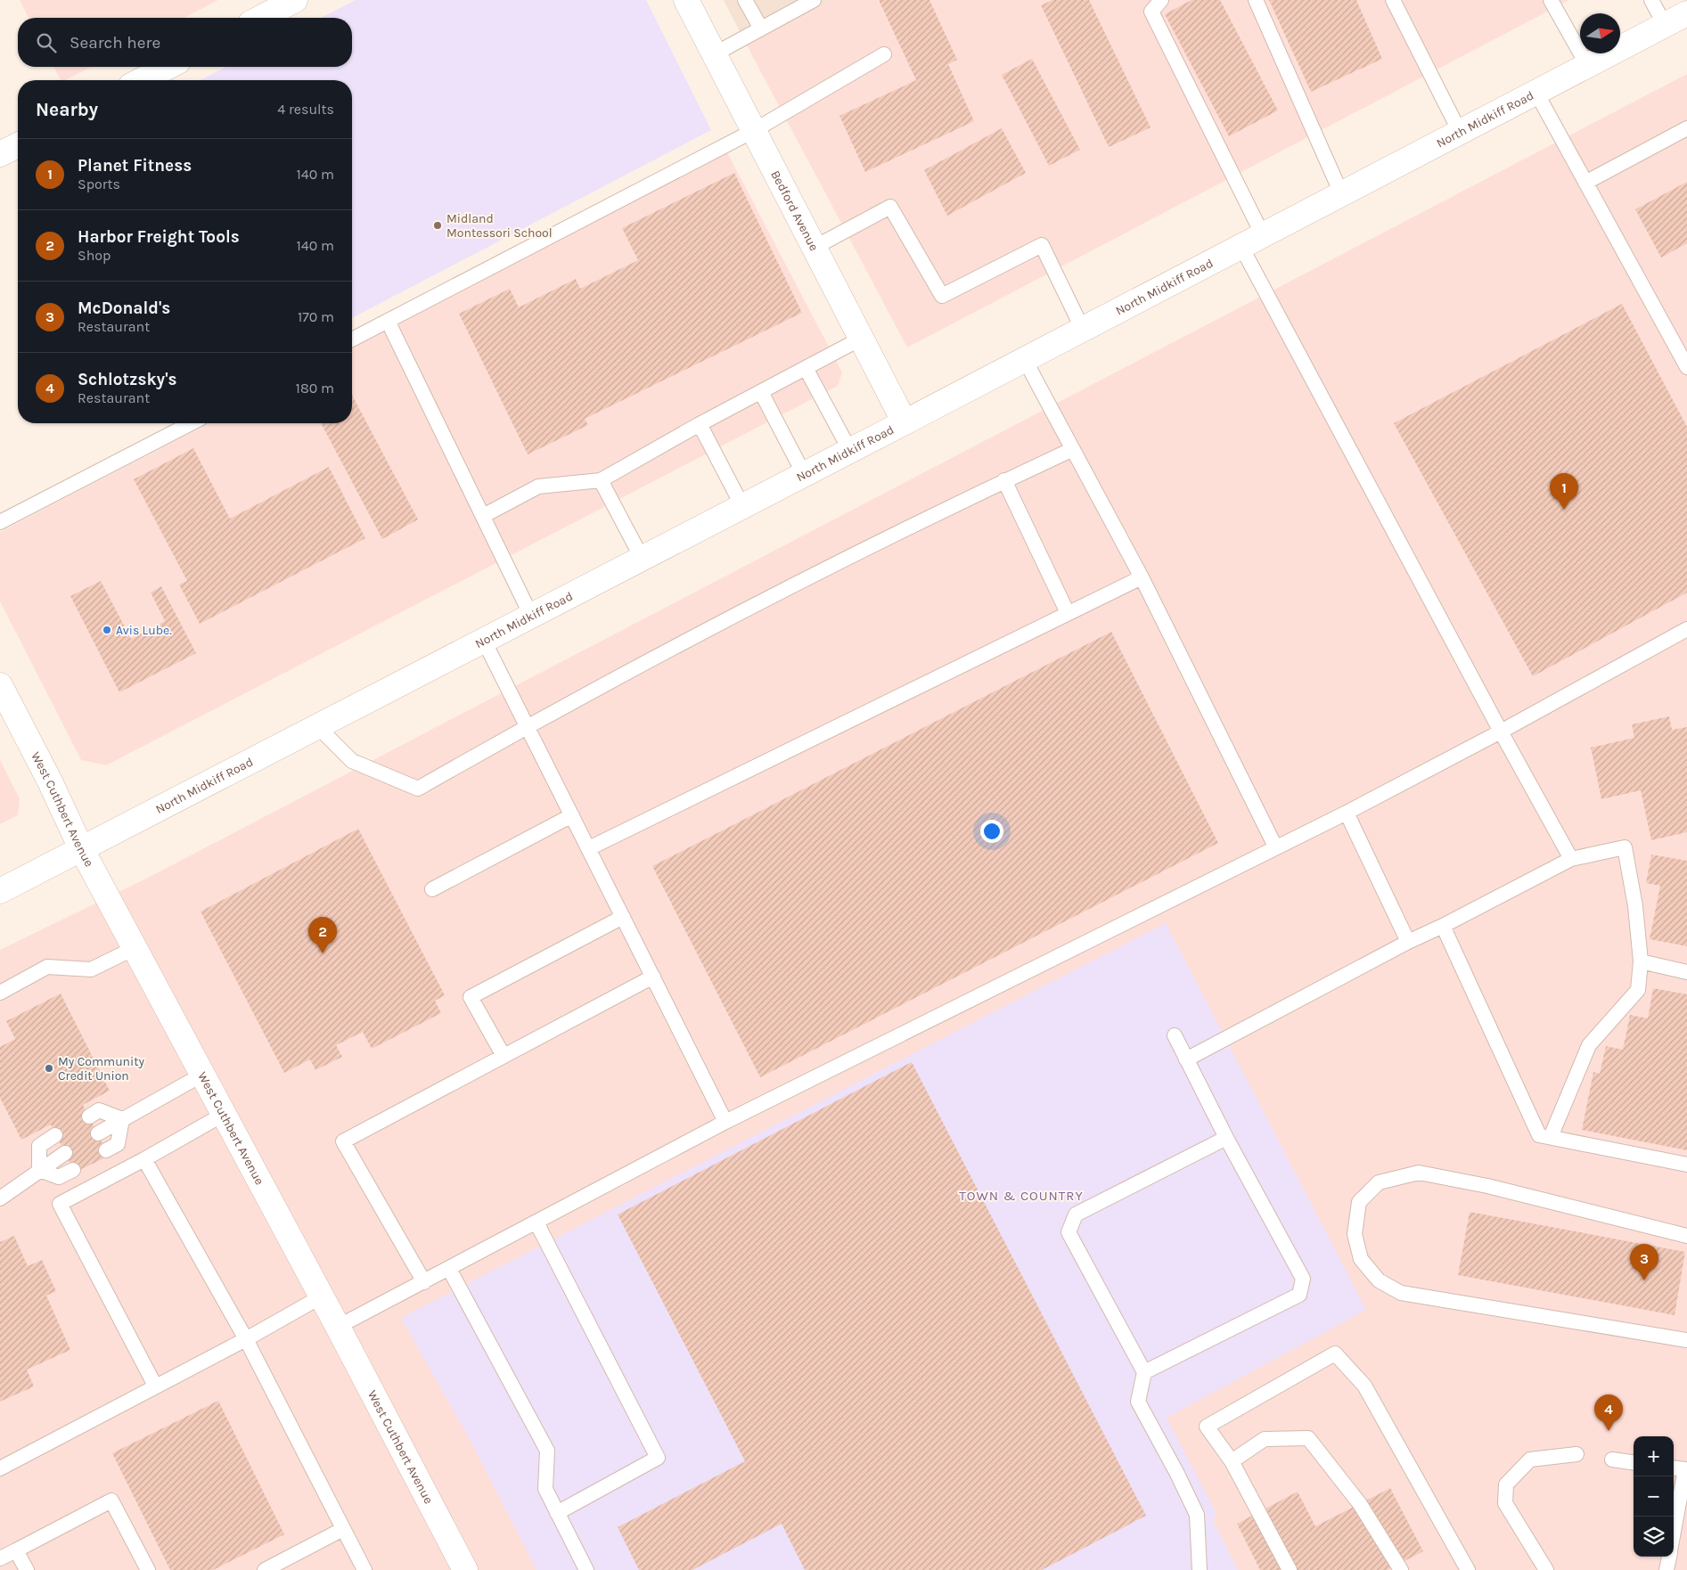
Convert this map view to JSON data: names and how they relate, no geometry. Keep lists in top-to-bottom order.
{
  "streets": {
    "main road": ["North Midkiff Road", "Bedford Avenue", "West Cuthbert Avenue"]
  },
  "crossings": [
    ["North Midkiff Road", "Bedford Avenue"],
    ["North Midkiff Road", "West Cuthbert Avenue"]
  ],
  "districts": ["TOWN & COUNTRY"],
  "places": ["Midland Montessori School", "Avis Lube.", "My Community Credit Union"],
  "north": "right",
  "page": {
    "search": "Search here",
    "heading": ["Nearby", "4 results"],
    "list": [
      {
        "mark": "1",
        "name": "Planet Fitness",
        "note": "Sports",
        "value": "140 m"
      },
      {
        "mark": "2",
        "name": "Harbor Freight Tools",
        "note": "Shop",
        "value": "140 m"
      },
      {
        "mark": "3",
        "name": "McDonald's",
        "note": "Restaurant",
        "value": "170 m"
      },
      {
        "mark": "4",
        "name": "Schlotzsky's",
        "note": "Restaurant",
        "value": "180 m"
      }
    ],
    "pins": [
      "1",
      "2",
      "3",
      "4"
    ],
    "map_buttons": ["+", "−"]
  }
}
